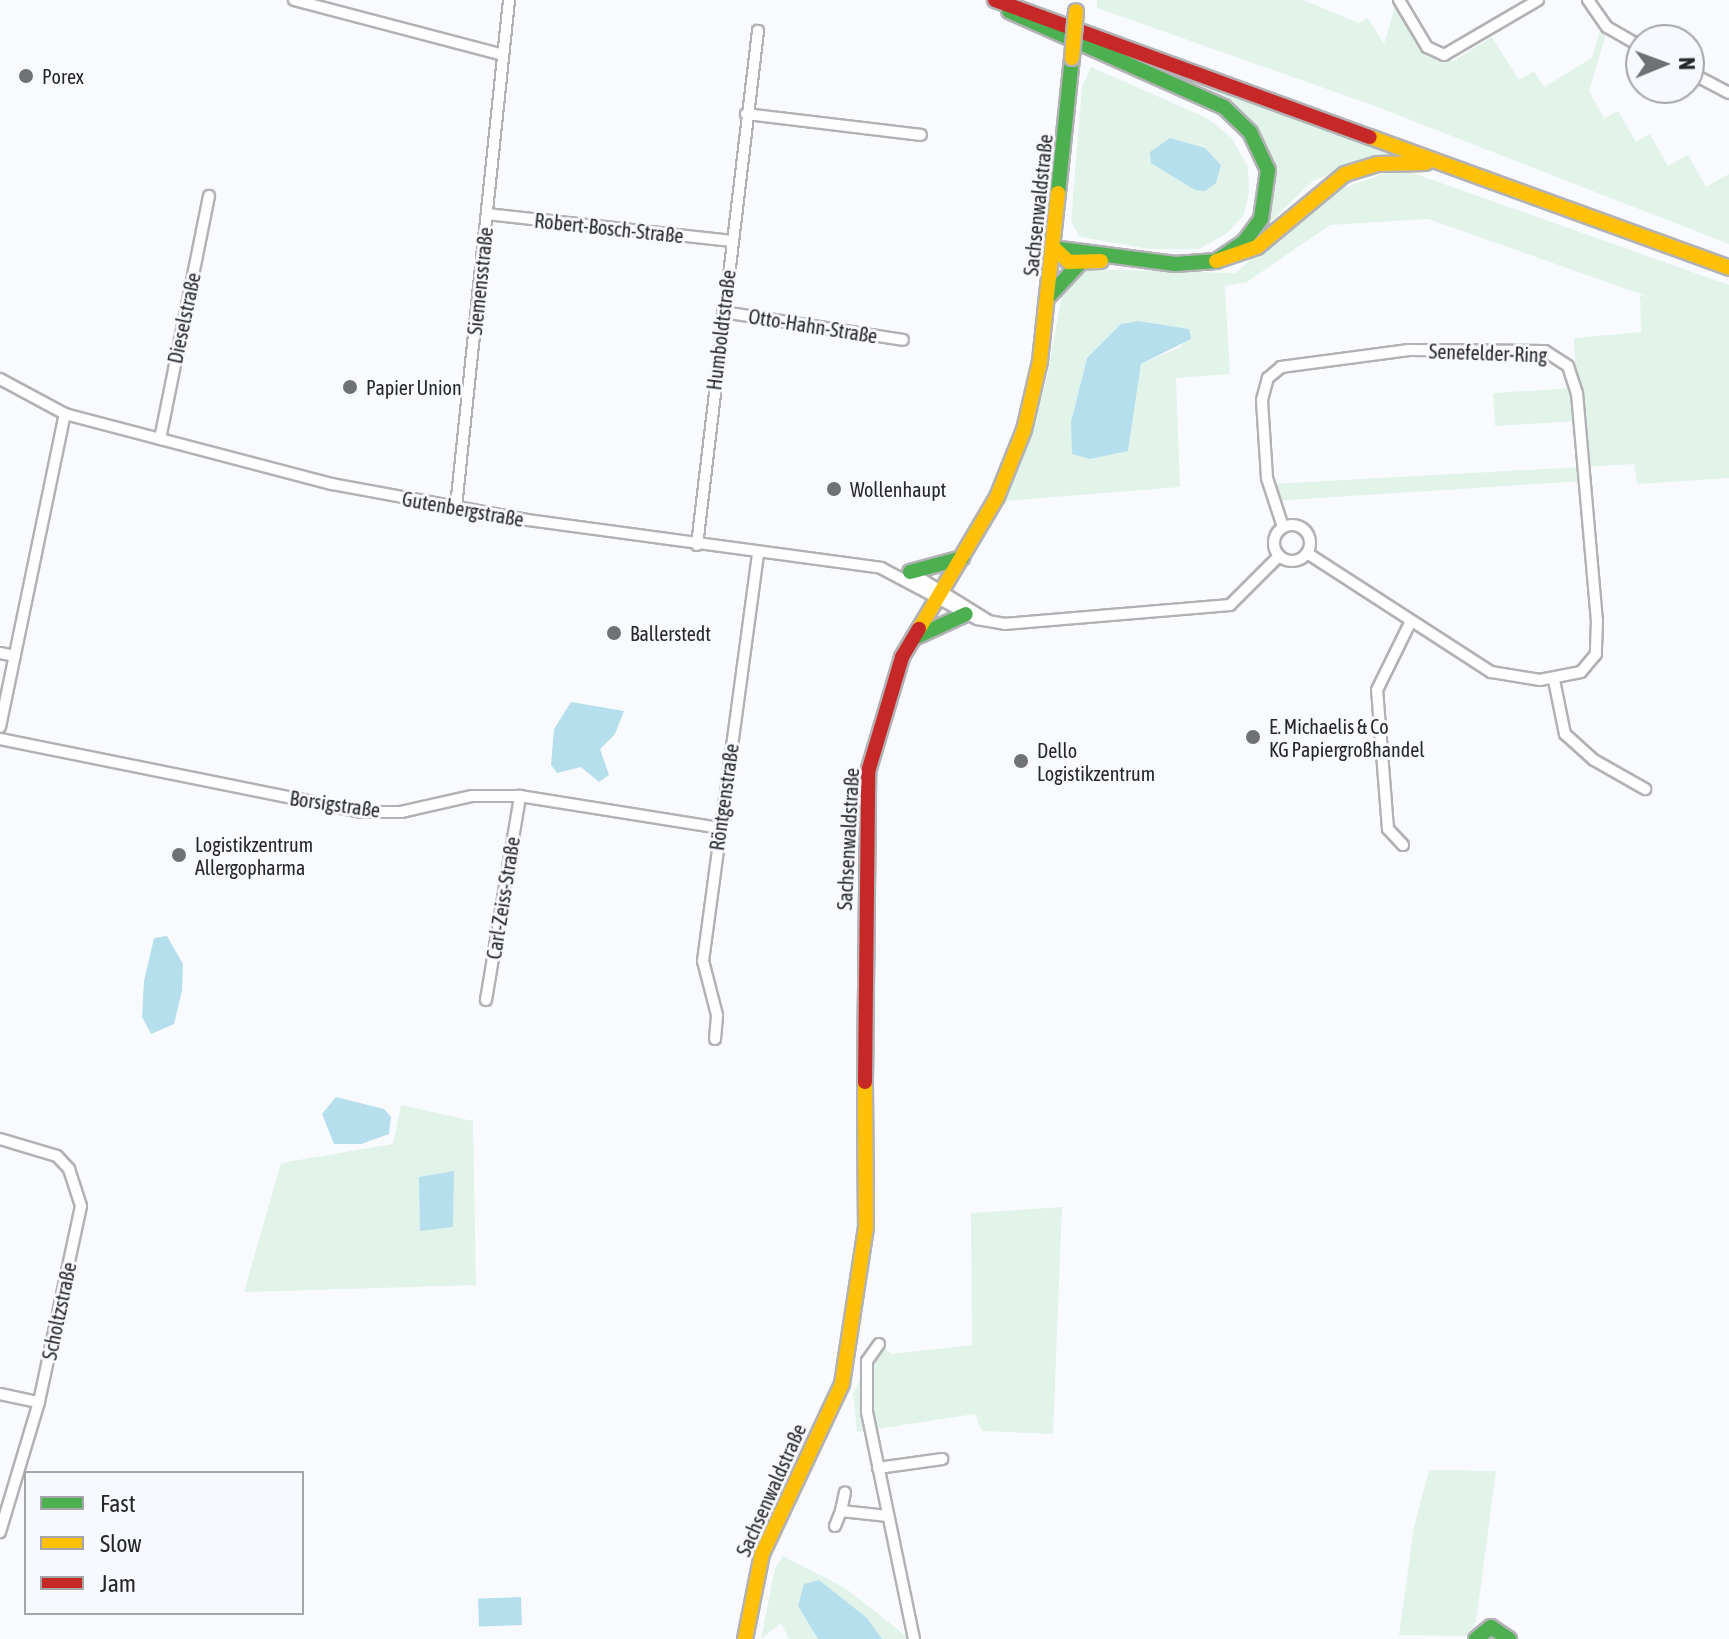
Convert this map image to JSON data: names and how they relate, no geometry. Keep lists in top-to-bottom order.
{
  "streets": {
    "main road": ["Sachsenwaldstraße"],
    "street": [
      "Robert-Bosch-Straße",
      "Siemensstraße",
      "Dieselstraße",
      "Otto-Hahn-Straße",
      "Humboldtstraße",
      "Senefelder-Ring",
      "Gutenbergstraße",
      "Röntgenstraße",
      "Borsigstraße",
      "Carl-Zeiss-Straße",
      "Scholtzstraße"
    ]
  },
  "crossings": [
    ["Sachsenwaldstraße", "Gutenbergstraße"],
    ["Robert-Bosch-Straße", "Siemensstraße"],
    ["Robert-Bosch-Straße", "Humboldtstraße"],
    ["Siemensstraße", "Gutenbergstraße"],
    ["Dieselstraße", "Gutenbergstraße"],
    ["Otto-Hahn-Straße", "Humboldtstraße"],
    ["Humboldtstraße", "Gutenbergstraße"],
    ["Gutenbergstraße", "Röntgenstraße"],
    ["Röntgenstraße", "Borsigstraße"],
    ["Borsigstraße", "Carl-Zeiss-Straße"]
  ],
  "places": [
    "Porex",
    "Papier Union",
    "Wollenhaupt",
    "Ballerstedt",
    "E. Michaelis & Co KG Papiergroßhandel",
    "Dello Logistikzentrum",
    "Logistikzentrum Allergopharma"
  ],
  "legend": ["Fast", "Slow", "Jam"],
  "north": "right"
}
